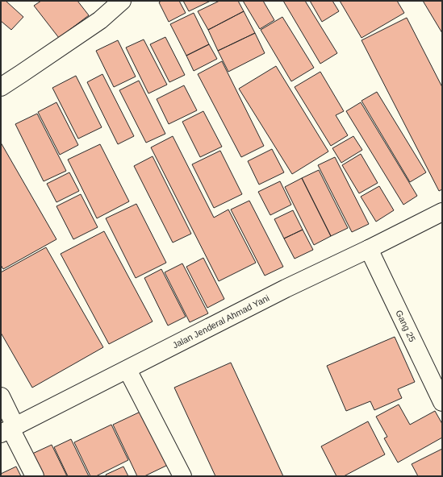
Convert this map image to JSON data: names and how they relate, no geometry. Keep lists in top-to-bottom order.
{
  "streets": {
    "street": ["Jalan Jenderal Ahmad Yani", "Gang 25"]
  },
  "crossings": [
    ["Jalan Jenderal Ahmad Yani", "Gang 25"]
  ]
}
